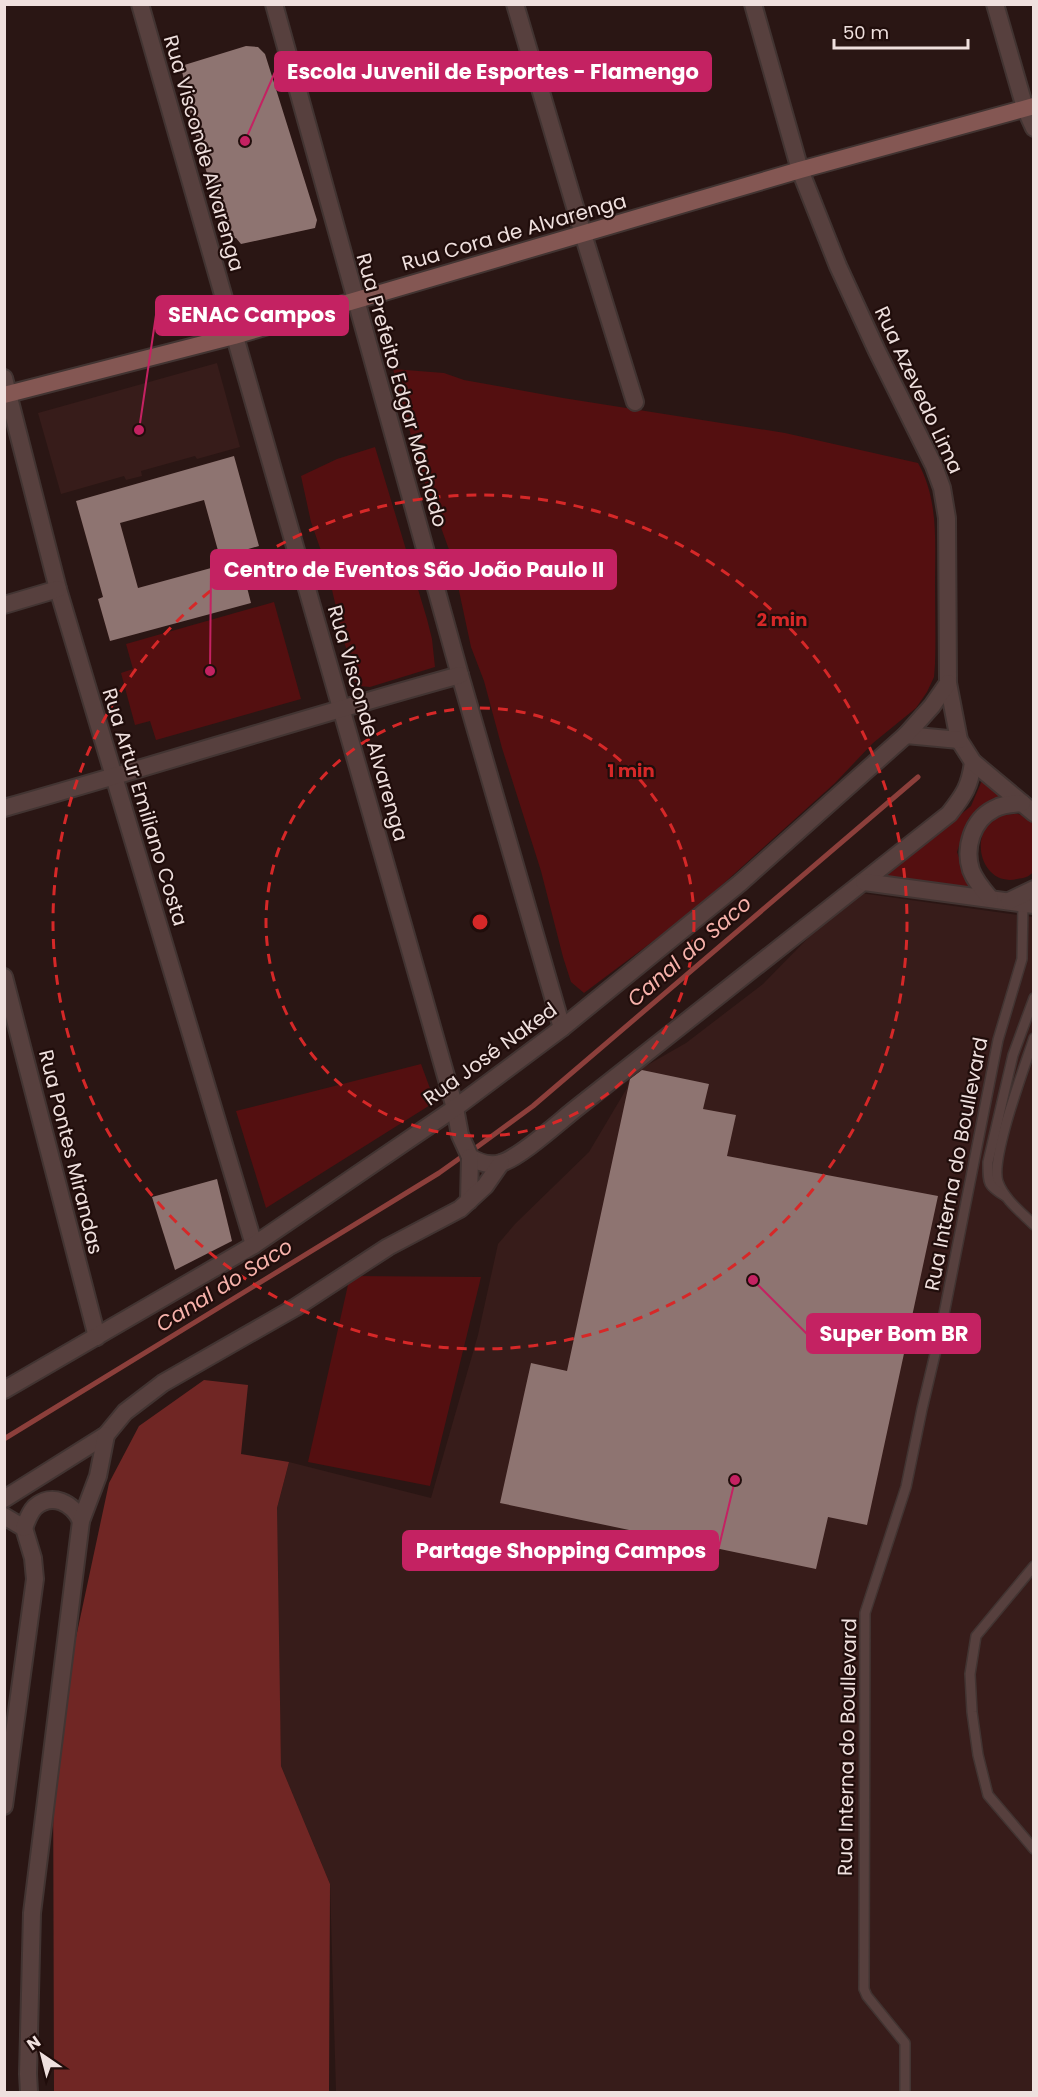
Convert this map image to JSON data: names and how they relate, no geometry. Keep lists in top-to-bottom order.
{
  "streets": {
    "main road": ["Rua Cora de Alvarenga"],
    "street": [
      "Rua Visconde Alvarenga",
      "Rua Prefeito Edgar Machado",
      "Rua Azevedo Lima",
      "Rua Artur Emiliano Costa",
      "Rua José Naked",
      "Rua Pontes Mirandas"
    ],
    "lane": ["Rua Interna do Boullevard"]
  },
  "crossings": [
    ["Rua Visconde Alvarenga", "Rua Cora de Alvarenga"],
    ["Rua Visconde Alvarenga", "Rua José Naked"],
    ["Rua Cora de Alvarenga", "Rua Prefeito Edgar Machado"],
    ["Rua Cora de Alvarenga", "Rua Azevedo Lima"],
    ["Rua Cora de Alvarenga", "Rua Artur Emiliano Costa"],
    ["Rua Prefeito Edgar Machado", "Rua José Naked"],
    ["Rua Azevedo Lima", "Rua José Naked"],
    ["Rua Artur Emiliano Costa", "Rua José Naked"],
    ["Rua José Naked", "Rua Pontes Mirandas"]
  ],
  "water": ["Canal do Saco"],
  "places": [
    "Escola Juvenil de Esportes - Flamengo",
    "SENAC Campos",
    "Centro de Eventos São João Paulo II",
    "Super Bom BR",
    "Partage Shopping Campos"
  ],
  "scale_bar": "50 m",
  "north": "top left",
  "rings": ["2 min", "1 min"]
}
